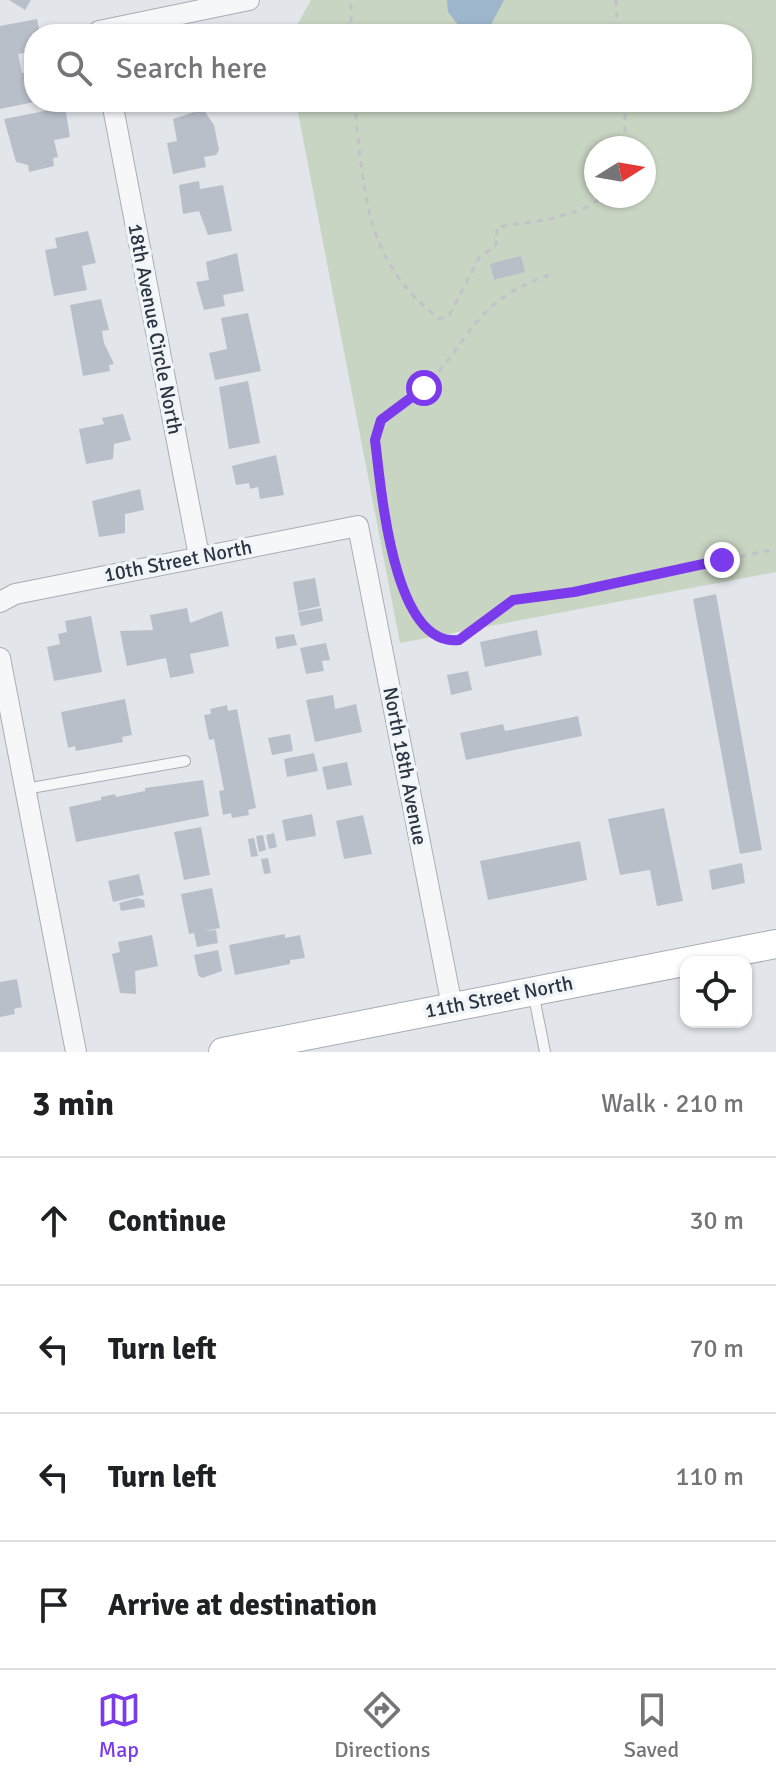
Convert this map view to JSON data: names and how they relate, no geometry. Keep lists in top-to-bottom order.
{
  "streets": {
    "street": [
      "18th Avenue Circle North",
      "10th Street North",
      "North 18th Avenue",
      "11th Street North"
    ]
  },
  "crossings": [
    ["18th Avenue Circle North", "10th Street North"],
    ["10th Street North", "North 18th Avenue"],
    ["North 18th Avenue", "11th Street North"]
  ],
  "north": "right",
  "page": {
    "search": "Search here",
    "heading": ["3 min", "Walk · 210 m"],
    "list": [
      ["Continue", "30 m"],
      ["Turn left", "70 m"],
      ["Turn left", "110 m"],
      "Arrive at destination"
    ],
    "nav": ["Map", "Directions", "Saved"]
  }
}
